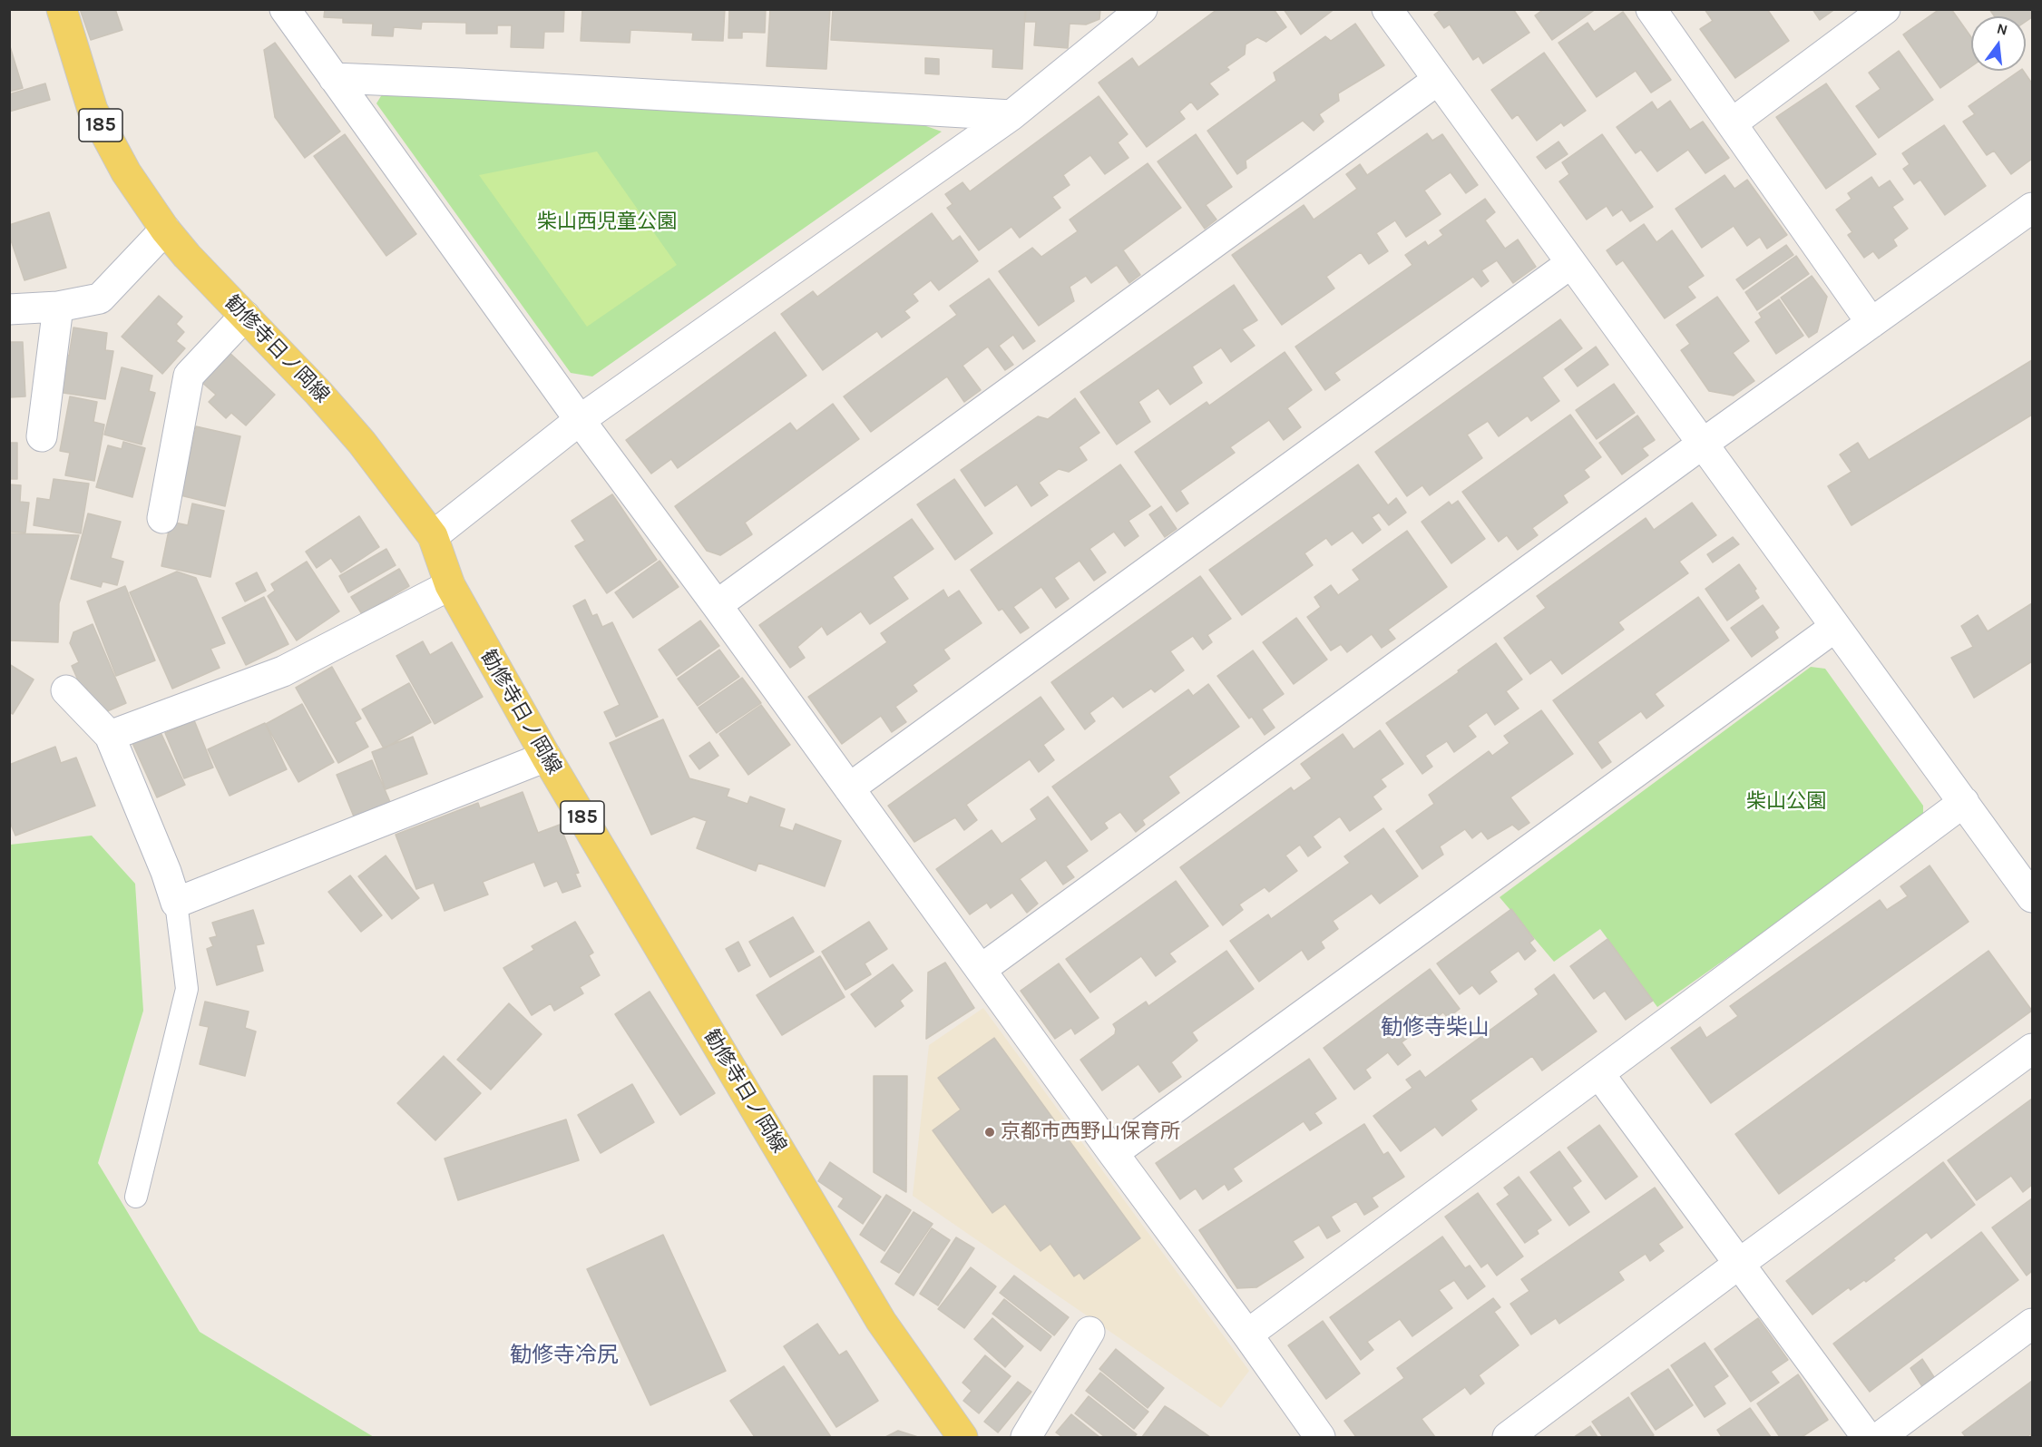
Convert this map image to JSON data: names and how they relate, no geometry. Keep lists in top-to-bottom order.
{
  "streets": {
    "main road": ["185", "勧修寺日ノ岡線"]
  },
  "districts": ["勧修寺柴山", "勧修寺冷尻"],
  "parks": ["柴山西児童公園", "柴山公園"],
  "places": ["京都市西野山保育所"],
  "north": "top"
}
